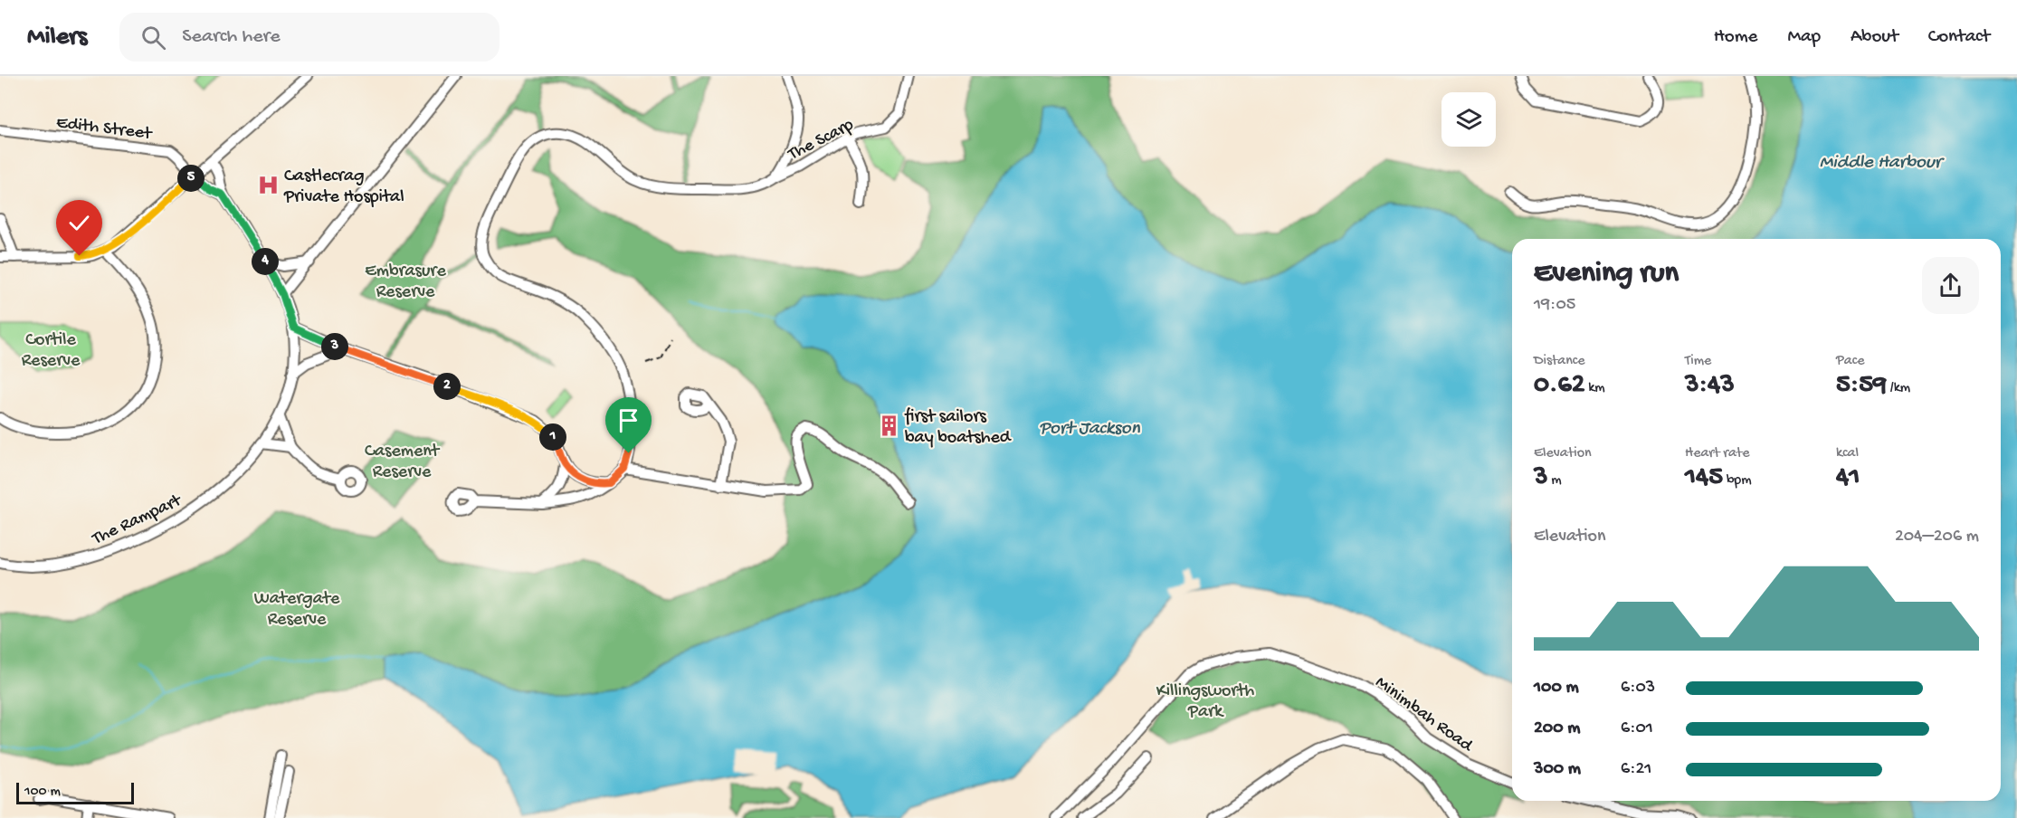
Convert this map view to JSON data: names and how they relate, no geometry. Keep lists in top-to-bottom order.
{
  "streets": {
    "street": [
      "Edith Street",
      "The Scarp",
      "The Rampart",
      "Minimbah Road"
    ]
  },
  "crossings": [
    ["Edith Street", "The Rampart"]
  ],
  "water": ["Middle Harbour", "Port Jackson"],
  "parks": [
    "Embrasure Reserve",
    "Cortile Reserve",
    "Casement Reserve",
    "Watergate Reserve",
    "Killingsworth Park"
  ],
  "places": {
    "hospital": ["Castlecrag Private Hospital"],
    "building": ["first sailors bay boatshed"]
  },
  "scale_bar": "100 m",
  "page": {
    "header": "Milers",
    "search": "Search here",
    "nav": [
      "Home",
      "Map",
      "About",
      "Contact"
    ],
    "pins": [
      "5",
      "4",
      "3",
      "2",
      "1"
    ],
    "heading": ["Evening run", "19:05"],
    "stats": [
      ["Distance", "0.62 km"],
      ["Time", "3:43"],
      ["Pace", "5:59 /km"],
      ["Elevation", "3 m"],
      ["Heart rate", "145 bpm"],
      ["kcal", "41"]
    ],
    "chart": ["Elevation", "204–206 m"],
    "list": [
      {
        "name": "100 m",
        "note": "6:03"
      },
      {
        "name": "200 m",
        "note": "6:01"
      },
      {
        "name": "300 m",
        "note": "6:21"
      }
    ],
    "scale": "100 m"
  }
}
